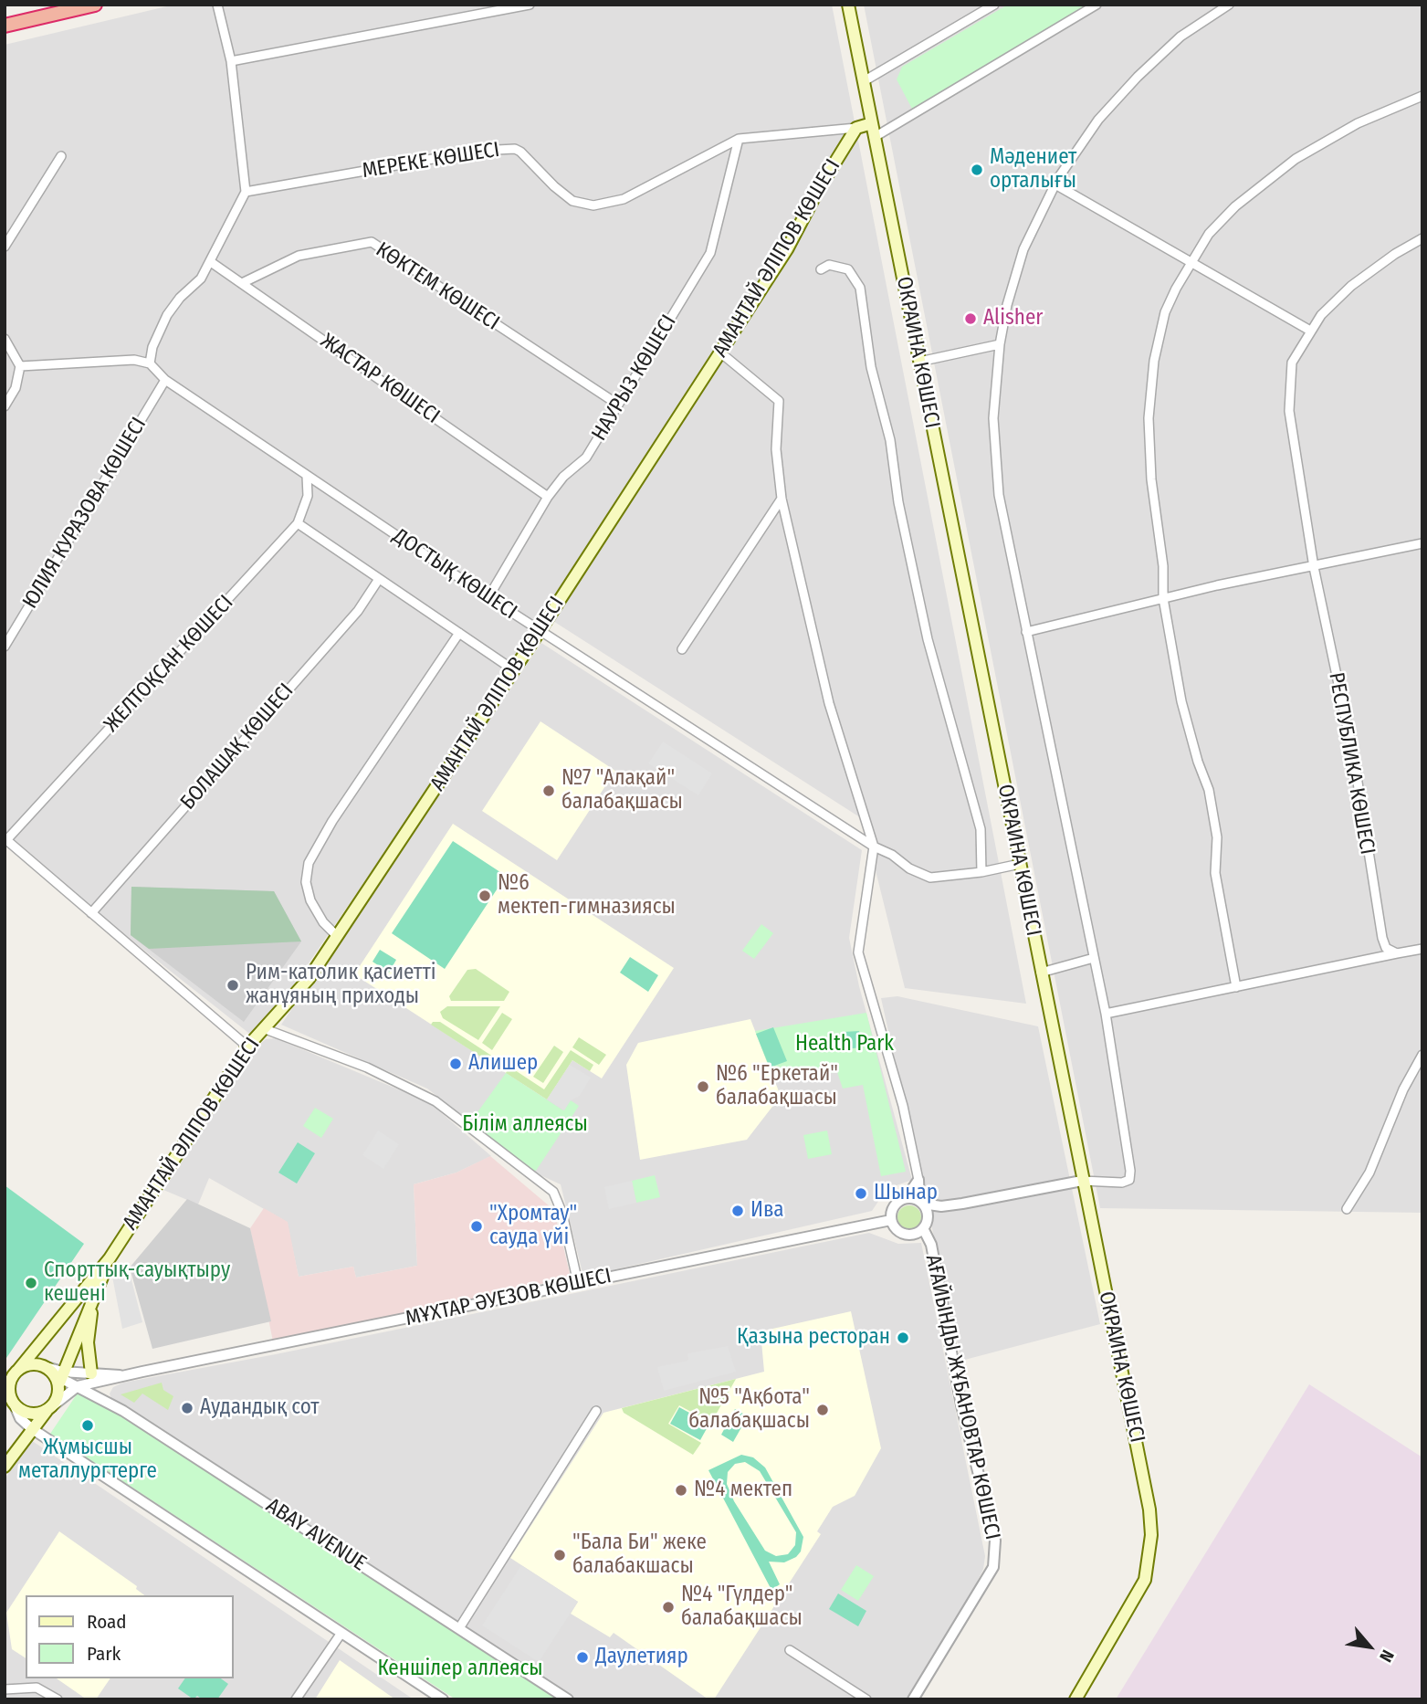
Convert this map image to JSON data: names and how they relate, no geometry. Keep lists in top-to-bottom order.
{
  "streets": {
    "main road": ["АМАНТАЙ ӘЛІПОВ КӨШЕСІ", "ОКРАИНА КӨШЕСІ"],
    "street": [
      "МЕРЕКЕ КӨШЕСІ",
      "КӨКТЕМ КӨШЕСІ",
      "НАУРЫЗ КӨШЕСІ",
      "ЖАСТАР КӨШЕСІ",
      "ЮЛИЯ КУРАЗОВА КӨШЕСІ",
      "ДОСТЫҚ КӨШЕСІ",
      "ЖЕЛТОҚСАН КӨШЕСІ",
      "БОЛАШАҚ КӨШЕСІ",
      "РЕСПУБЛИКА КӨШЕСІ",
      "МҰХТАР ӘУЕЗОВ КӨШЕСІ",
      "АҒАЙЫНДЫ ЖҰБАНОВТАР КӨШЕСІ",
      "ABAY AVENUE"
    ]
  },
  "crossings": [
    ["МЕРЕКЕ КӨШЕСІ", "АМАНТАЙ ӘЛІПОВ КӨШЕСІ"],
    ["МЕРЕКЕ КӨШЕСІ", "НАУРЫЗ КӨШЕСІ"],
    ["АМАНТАЙ ӘЛІПОВ КӨШЕСІ", "ДОСТЫҚ КӨШЕСІ"],
    ["АМАНТАЙ ӘЛІПОВ КӨШЕСІ", "МҰХТАР ӘУЕЗОВ КӨШЕСІ"],
    ["АМАНТАЙ ӘЛІПОВ КӨШЕСІ", "ABAY AVENUE"],
    ["КӨКТЕМ КӨШЕСІ", "НАУРЫЗ КӨШЕСІ"],
    ["КӨКТЕМ КӨШЕСІ", "ЖАСТАР КӨШЕСІ"],
    ["ОКРАИНА КӨШЕСІ", "ДОСТЫҚ КӨШЕСІ"],
    ["НАУРЫЗ КӨШЕСІ", "ЖАСТАР КӨШЕСІ"],
    ["НАУРЫЗ КӨШЕСІ", "ДОСТЫҚ КӨШЕСІ"],
    ["ЮЛИЯ КУРАЗОВА КӨШЕСІ", "ДОСТЫҚ КӨШЕСІ"],
    ["ДОСТЫҚ КӨШЕСІ", "ЖЕЛТОҚСАН КӨШЕСІ"],
    ["МҰХТАР ӘУЕЗОВ КӨШЕСІ", "АҒАЙЫНДЫ ЖҰБАНОВТАР КӨШЕСІ"],
    ["МҰХТАР ӘУЕЗОВ КӨШЕСІ", "ABAY AVENUE"]
  ],
  "parks": ["Health Park", "Білім аллеясы", "Кеншілер аллеясы"],
  "places": [
    "Мәдениет орталығы",
    "Alisher",
    "№7 \"Алақай\" балабақшасы",
    "№6 мектеп-гимназиясы",
    "Рим-католик қасиетті жанұяның приходы",
    "Алишер",
    "№6 \"Еркетай\" балабақшасы",
    "Шынар",
    "Ива",
    "\"Хромтау\" сауда үйі",
    "Спорттық-сауықтыру кешені",
    "Қазына ресторан",
    "Аудандық сот",
    "№5 \"Ақбота\" балабақшасы",
    "Жұмысшы металлургтерге",
    "№4 мектеп",
    "\"Бала Би\" жеке балабакшасы",
    "№4 \"Гүлдер\" балабақшасы",
    "Даулетияр"
  ],
  "legend": ["Road", "Park"],
  "north": "bottom right"
}
